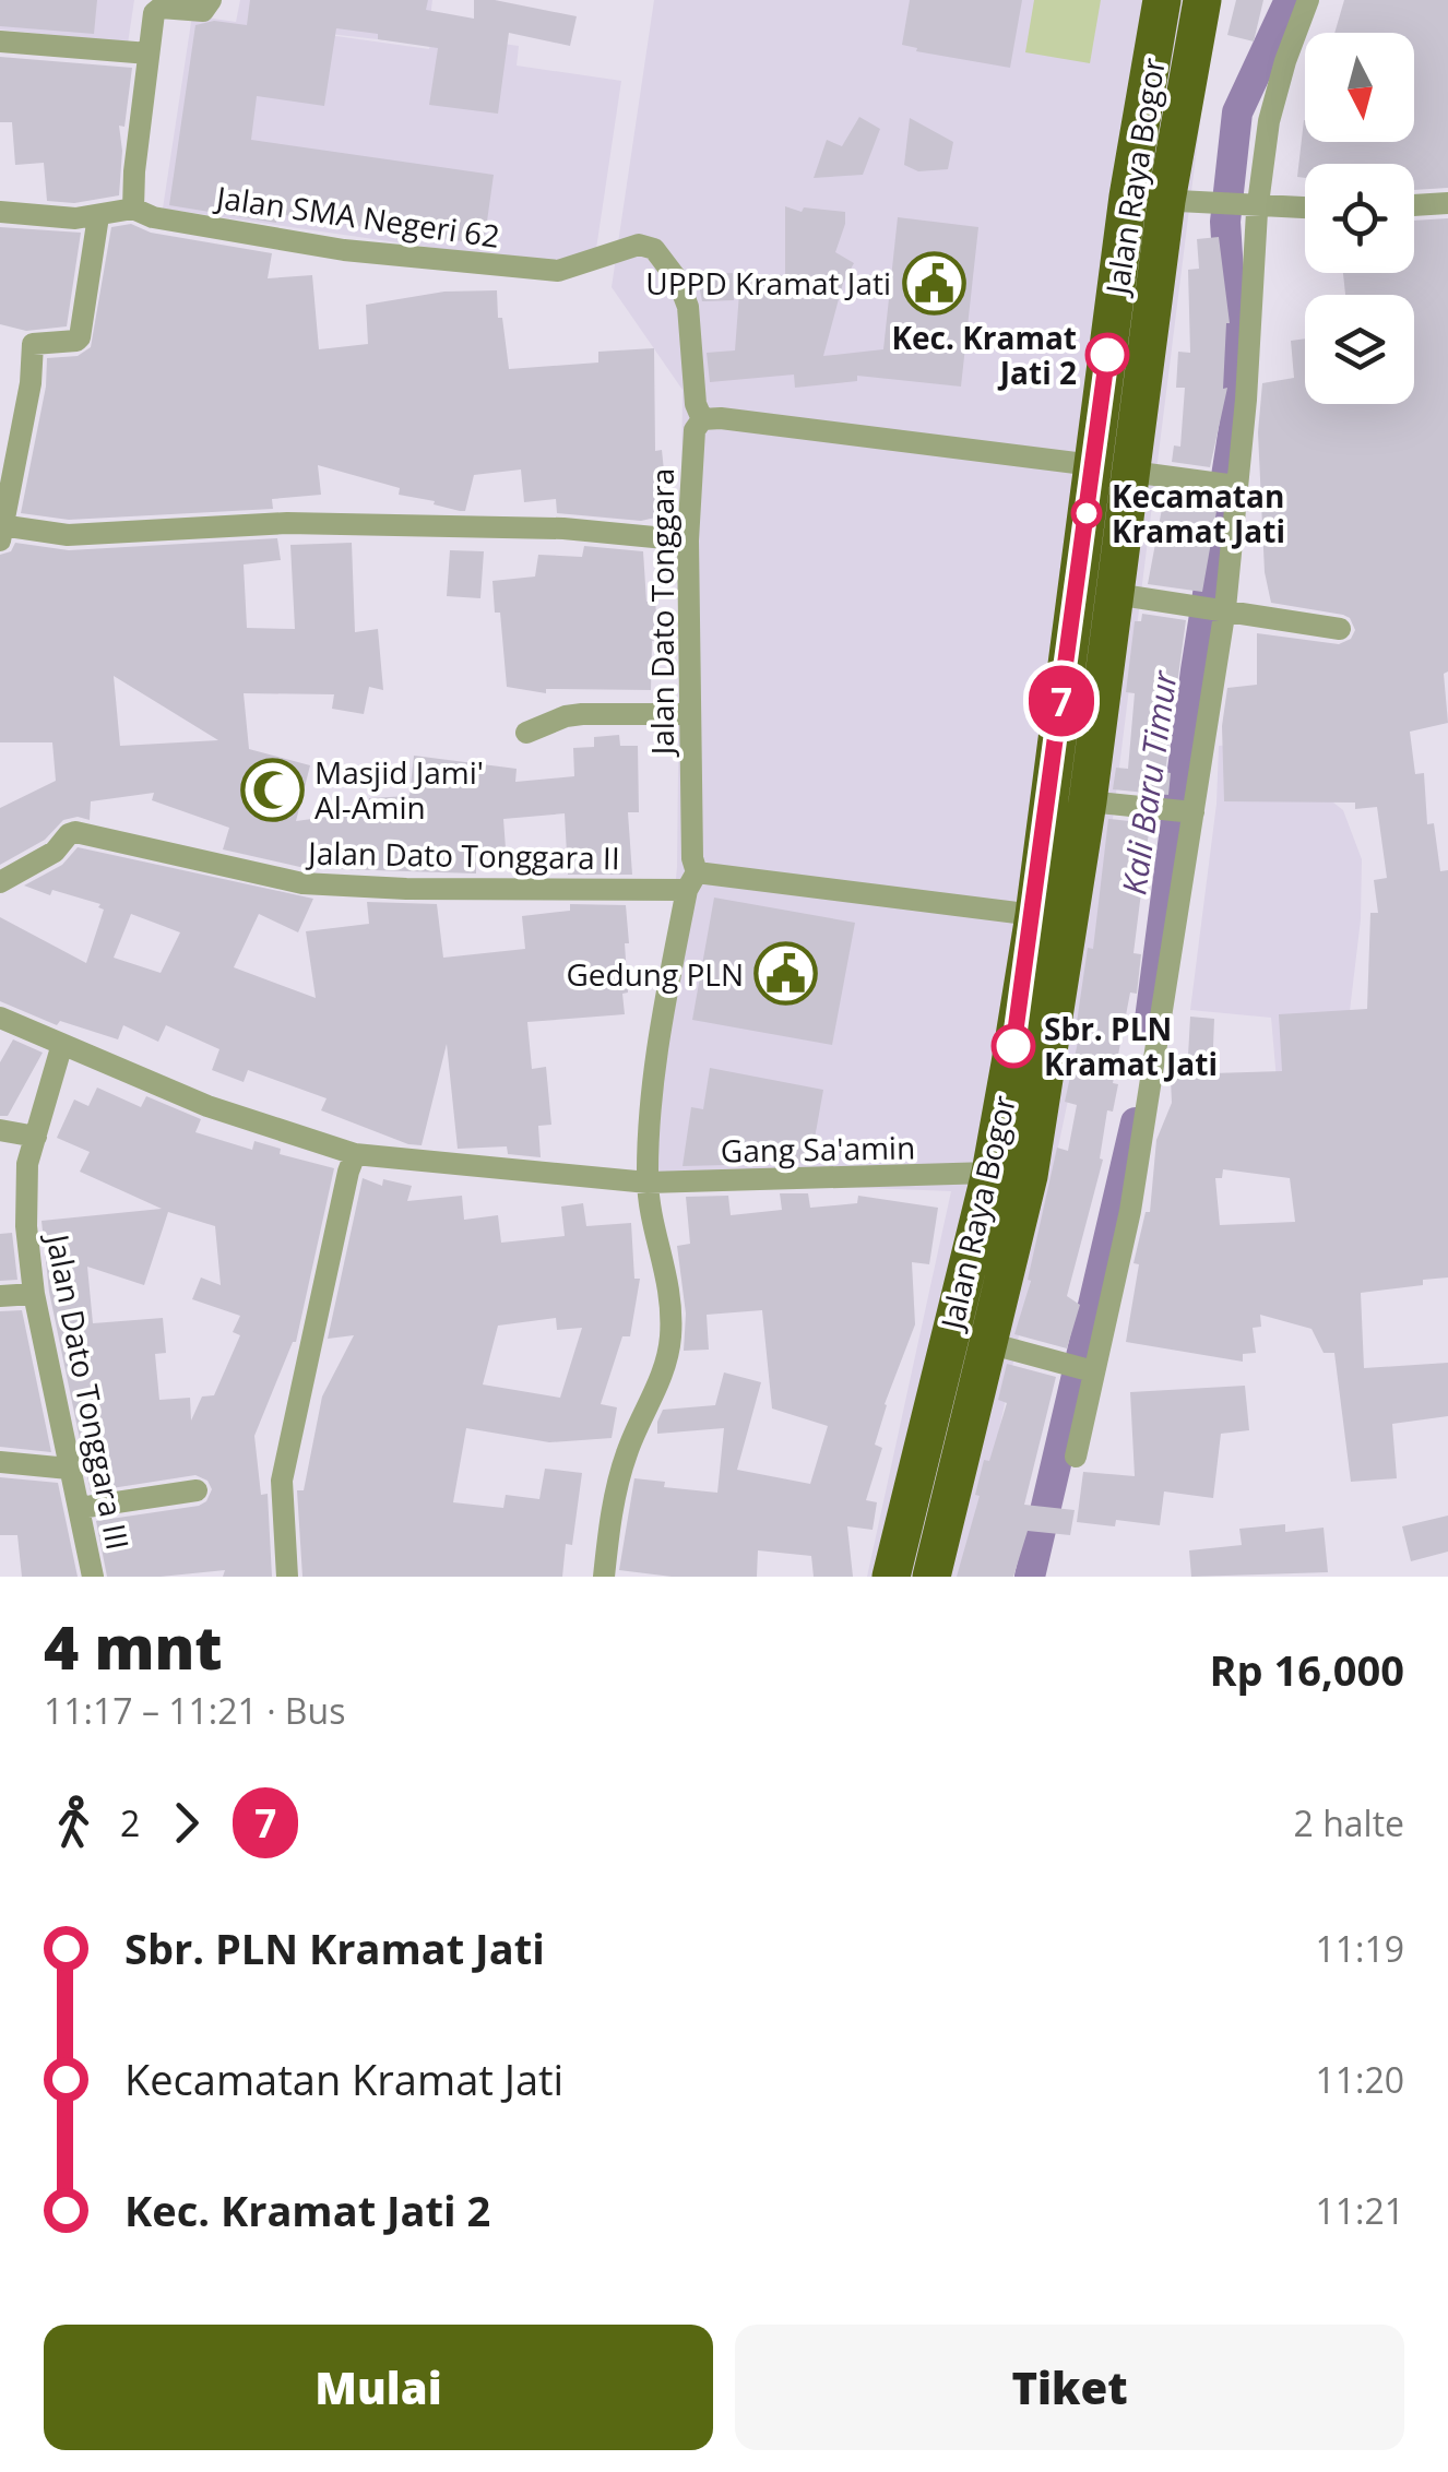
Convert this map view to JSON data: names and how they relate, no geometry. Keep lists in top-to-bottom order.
{
  "streets": {
    "highway": ["Jalan Raya Bogor"],
    "street": [
      "Jalan SMA Negeri 62",
      "Jalan Dato Tonggara",
      "Jalan Dato Tonggara II",
      "Gang Sa'amin",
      "Jalan Dato Tonggara III"
    ]
  },
  "crossings": [
    ["Jalan Raya Bogor", "Gang Sa'amin"],
    ["Jalan SMA Negeri 62", "Jalan Dato Tonggara"],
    ["Jalan Dato Tonggara", "Jalan Dato Tonggara II"],
    ["Jalan Dato Tonggara", "Gang Sa'amin"]
  ],
  "water": ["Kali Baru Timur"],
  "places": {
    "public building": ["UPPD Kramat Jati", "Gedung PLN"],
    "other": ["Kec. Kramat Jati 2", "Kecamatan Kramat Jati", "Sbr. PLN Kramat Jati"],
    "mosque": ["Masjid Jami' Al-Amin"]
  },
  "lines": ["bus line 7"],
  "north": "bottom",
  "page": {
    "on_map": "7",
    "heading": ["4 mnt", "11:17 – 11:21 · Bus", "Rp 16,000"],
    "legs": ["2", "7", "2 halte"],
    "list": [
      {
        "name": "Sbr. PLN Kramat Jati",
        "value": "11:19"
      },
      {
        "name": "Kecamatan Kramat Jati",
        "value": "11:20"
      },
      {
        "name": "Kec. Kramat Jati 2",
        "value": "11:21"
      }
    ],
    "buttons": ["Mulai", "Tiket"]
  }
}
